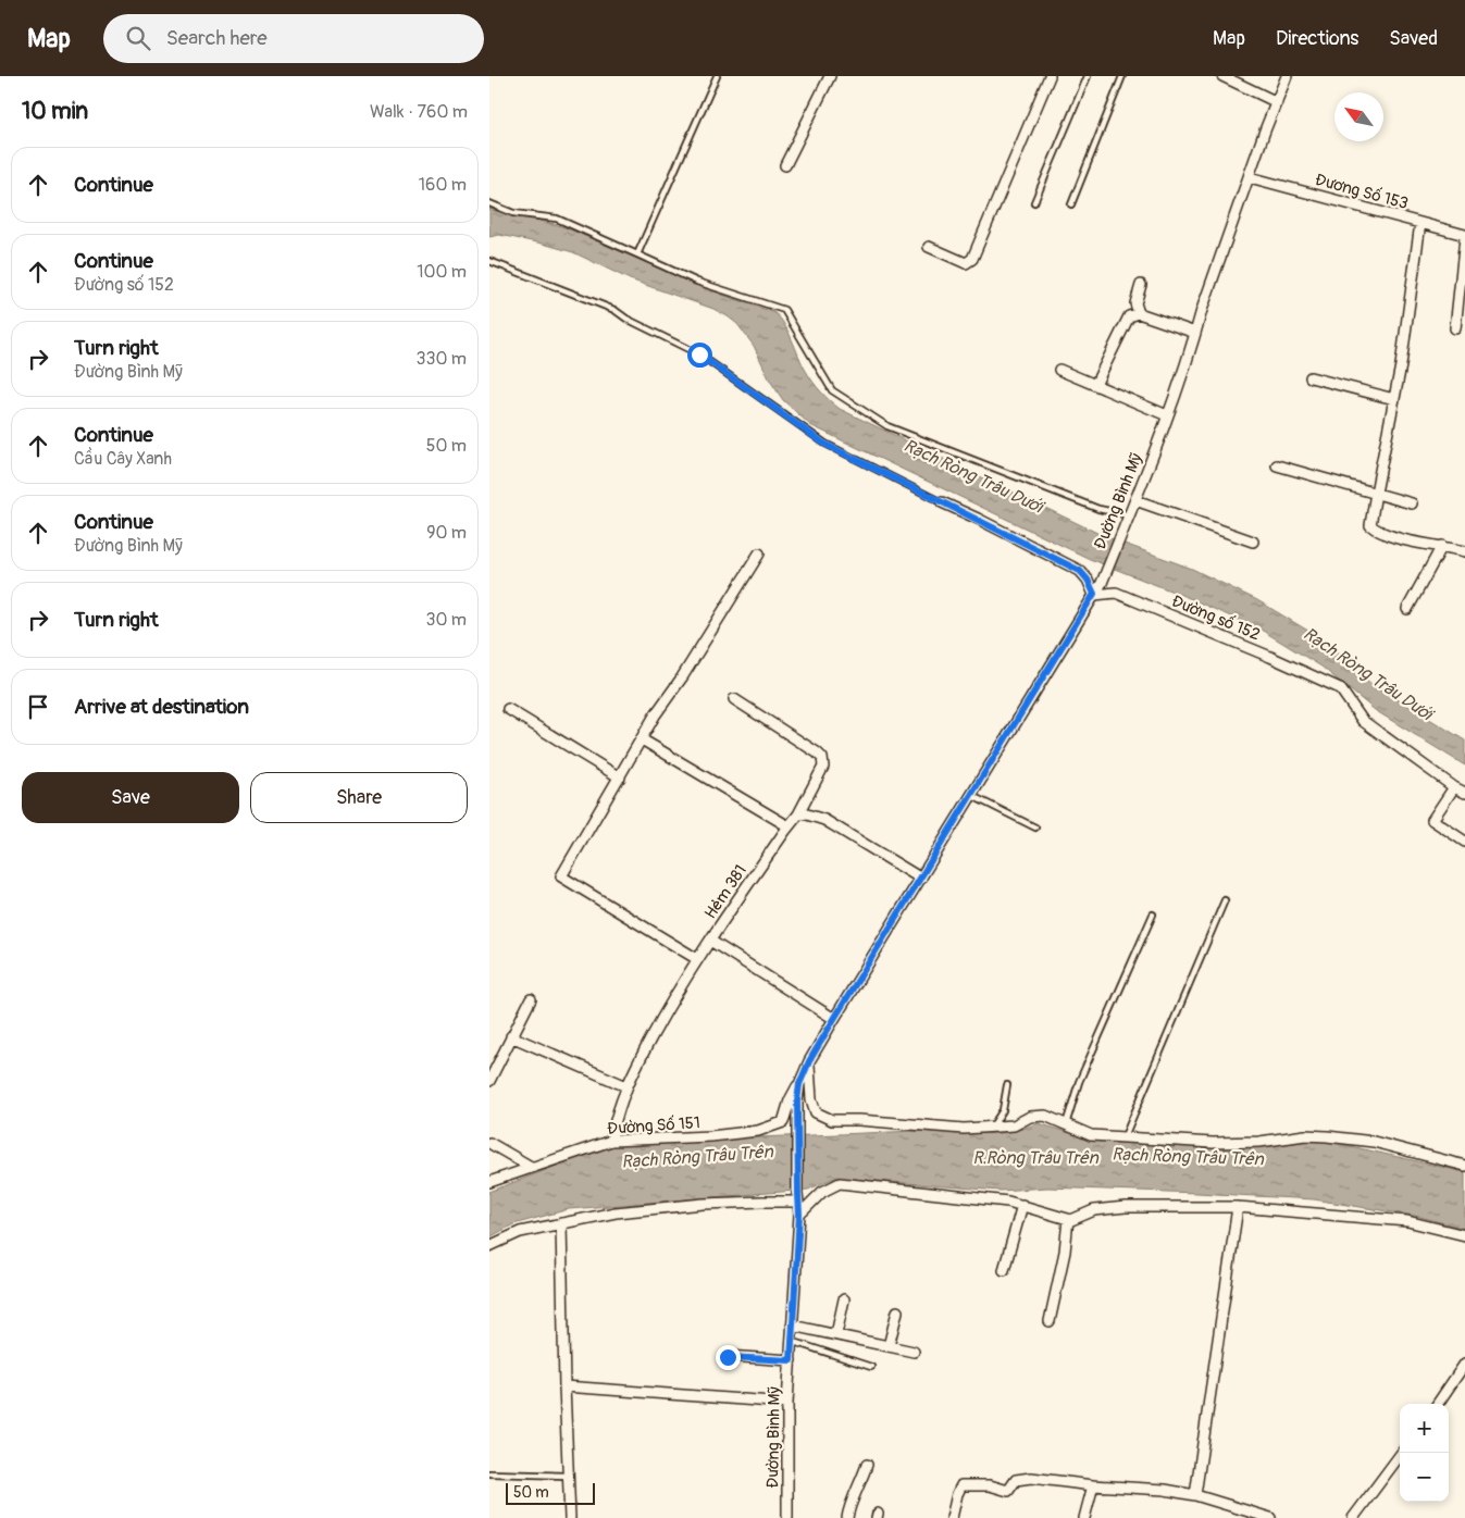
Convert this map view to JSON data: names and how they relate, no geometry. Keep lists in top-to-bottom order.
{
  "streets": {
    "street": [
      "Đương Số 153",
      "Đường Bình Mỹ",
      "Đường số 152",
      "Hẻm 381",
      "Đường Số 151"
    ]
  },
  "crossings": [
    ["Đương Số 153", "Đường Bình Mỹ"],
    ["Đường Bình Mỹ", "Đường số 152"],
    ["Đường Bình Mỹ", "Đường Số 151"],
    ["Hẻm 381", "Đường Số 151"]
  ],
  "water": ["Rạch Ròng Trâu Dưới", "Rạch Ròng Trâu Trên", "R.Ròng Trâu Trên"],
  "scale_bar": "50 m",
  "north": "top left",
  "page": {
    "header": "Map",
    "search": "Search here",
    "nav": ["Map", "Directions", "Saved"],
    "heading": ["10 min", "Walk · 760 m"],
    "list": [
      ["Continue", "160 m"],
      ["Continue", "Đường số 152", "100 m"],
      ["Turn right", "Đường Bình Mỹ", "330 m"],
      ["Continue", "Cầu Cây Xanh", "50 m"],
      ["Continue", "Đường Bình Mỹ", "90 m"],
      ["Turn right", "30 m"],
      "Arrive at destination"
    ],
    "buttons": ["Save", "Share"],
    "map_buttons": ["+", "−"],
    "scale": "50 m"
  }
}
